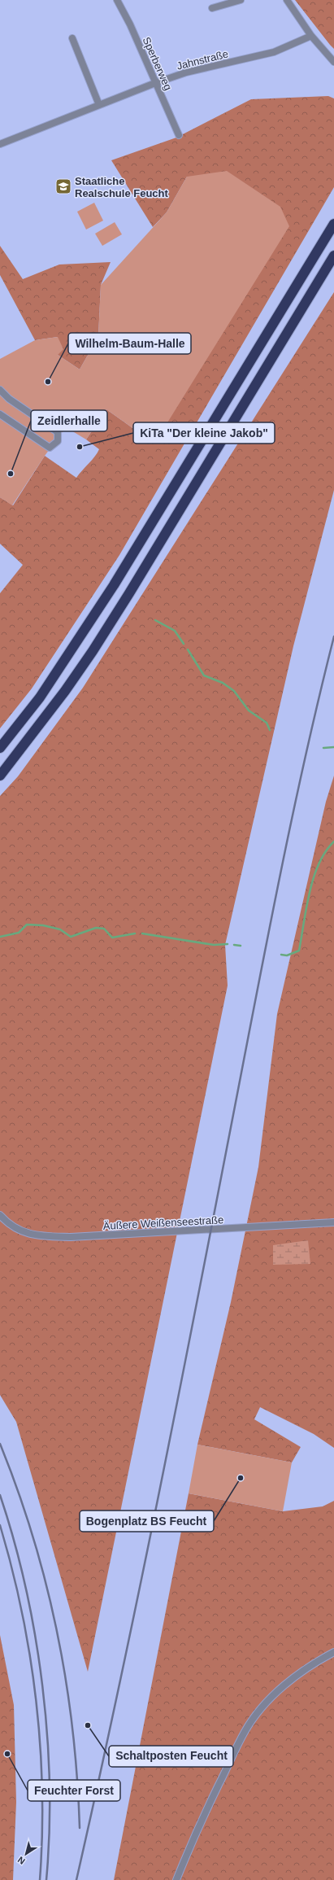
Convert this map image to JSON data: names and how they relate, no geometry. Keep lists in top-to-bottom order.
{
  "streets": {
    "street": ["Jahnstraße", "Sperberweg", "Äußere Weißenseestraße"]
  },
  "crossings": [
    ["Jahnstraße", "Sperberweg"]
  ],
  "places": {
    "school or university": ["Staatliche Realschule Feucht"],
    "other": [
      "Wilhelm-Baum-Halle",
      "KiTa \"Der kleine Jakob\"",
      "Zeidlerhalle",
      "Bogenplatz BS Feucht",
      "Schaltposten Feucht",
      "Feuchter Forst"
    ]
  },
  "north": "bottom left"
}
